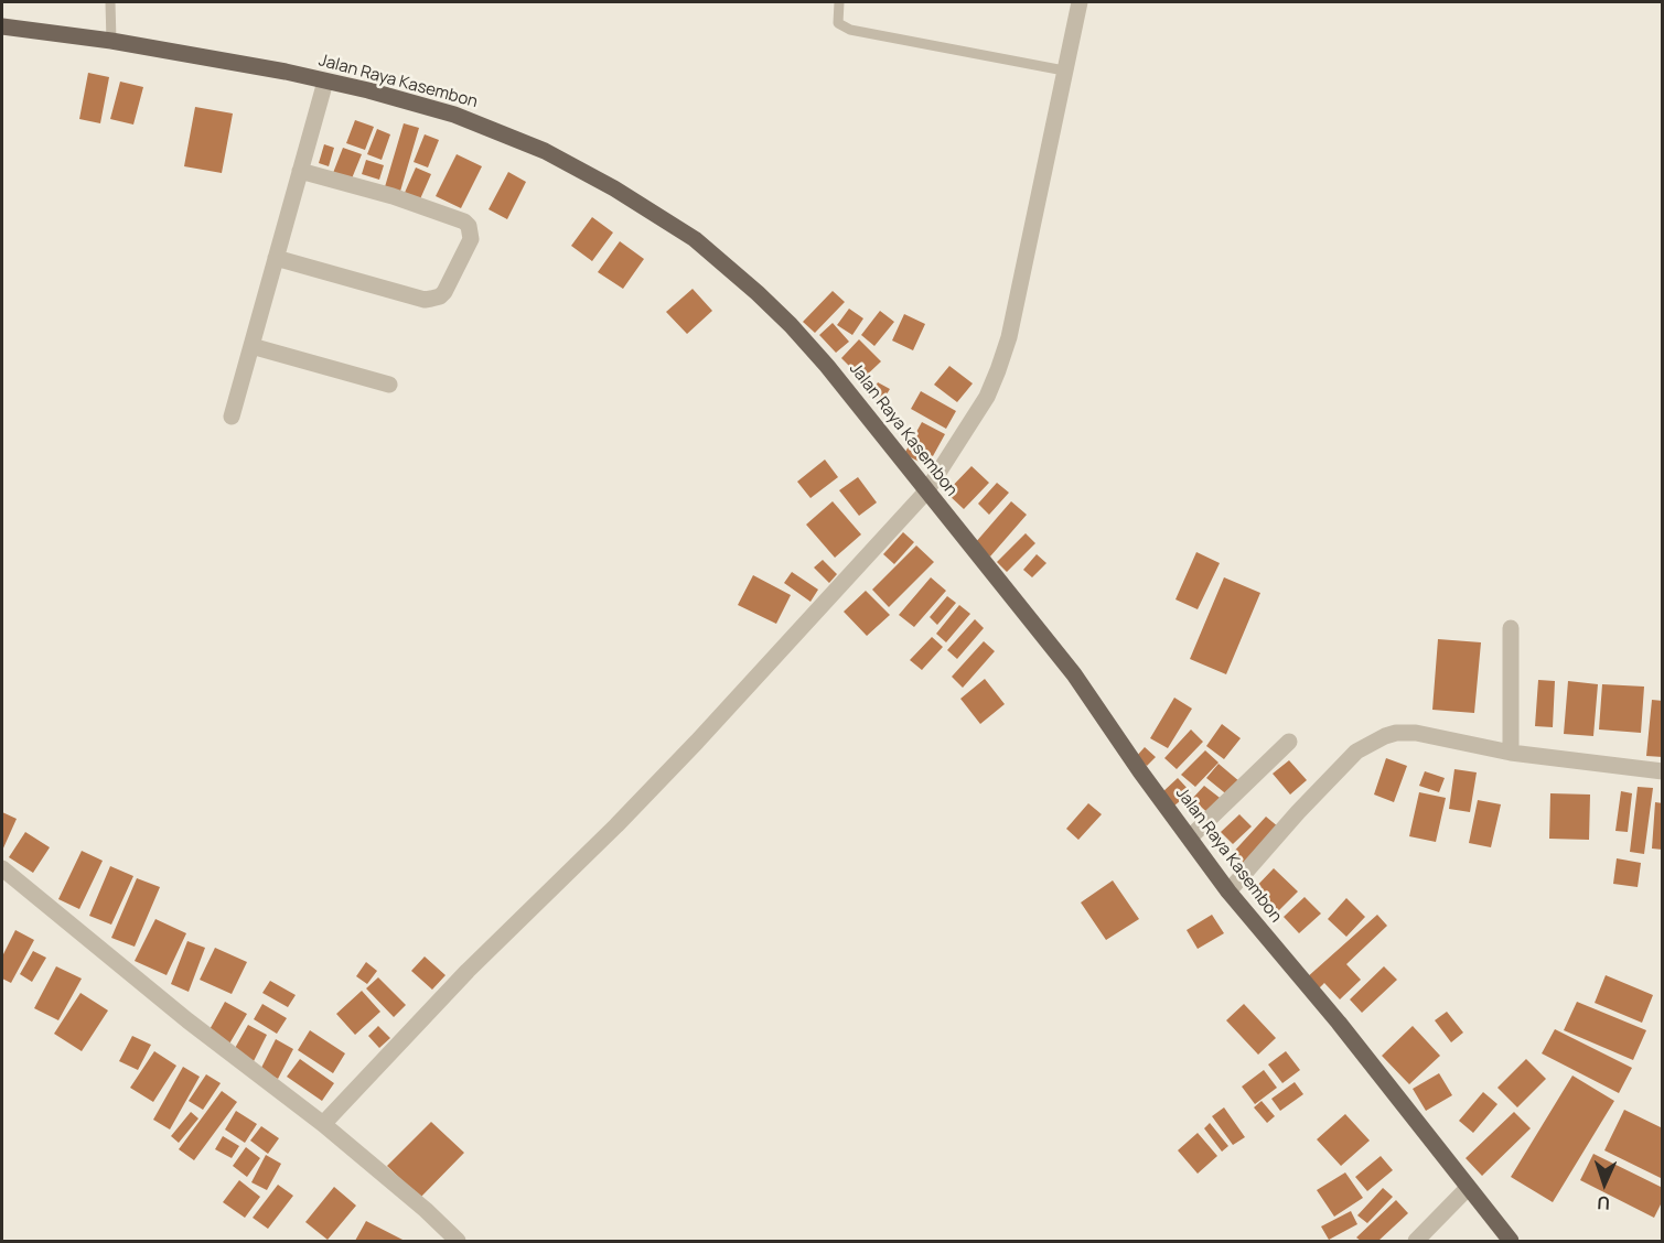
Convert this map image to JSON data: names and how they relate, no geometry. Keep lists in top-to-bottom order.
{
  "streets": {
    "main road": ["Jalan Raya Kasembon"]
  },
  "north": "bottom"
}
